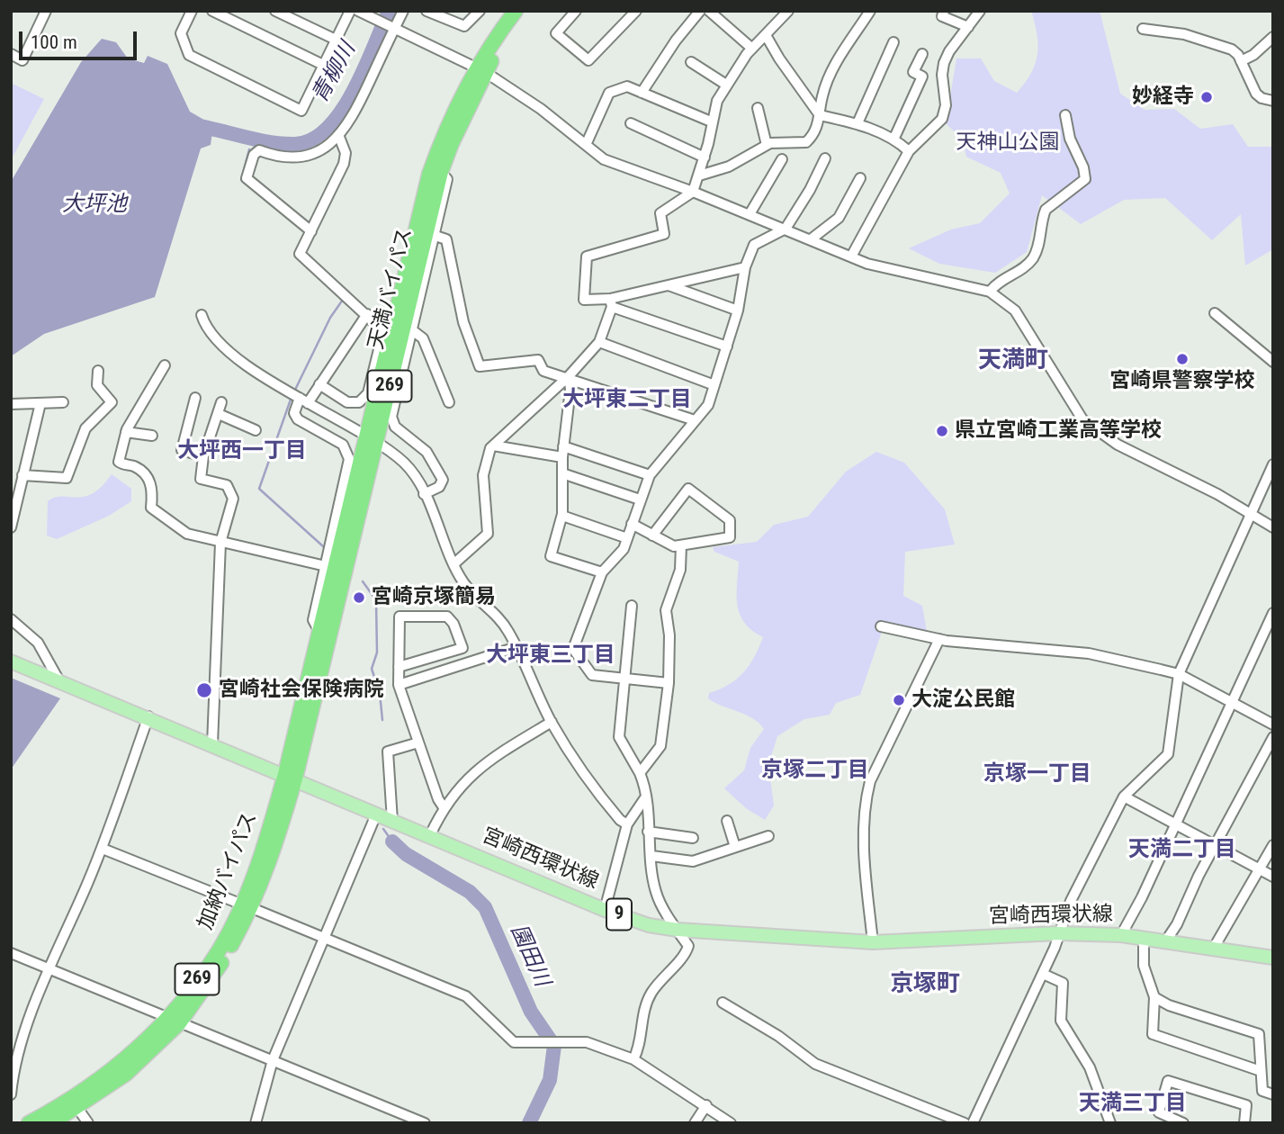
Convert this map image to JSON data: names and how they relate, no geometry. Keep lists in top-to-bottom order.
{
  "streets": {
    "highway": ["天満バイパス", "269", "加納バイパス"],
    "main road": ["宮崎西環状線", "9"]
  },
  "crossings": [
    ["天満バイパス", "宮崎西環状線"],
    ["天満バイパス", "加納バイパス"],
    ["宮崎西環状線", "加納バイパス"]
  ],
  "districts": [
    "天満町",
    "大坪東二丁目",
    "大坪西一丁目",
    "大坪東三丁目",
    "京塚二丁目",
    "京塚一丁目",
    "天満二丁目",
    "京塚町",
    "天満三丁目"
  ],
  "water": ["青柳川", "大坪池", "園田川"],
  "parks": ["天神山公園"],
  "places": [
    "妙経寺",
    "宮崎県警察学校",
    "県立宮崎工業高等学校",
    "宮崎京塚簡易",
    "宮崎社会保険病院",
    "大淀公民館"
  ],
  "scale_bar": "100 m"
}
